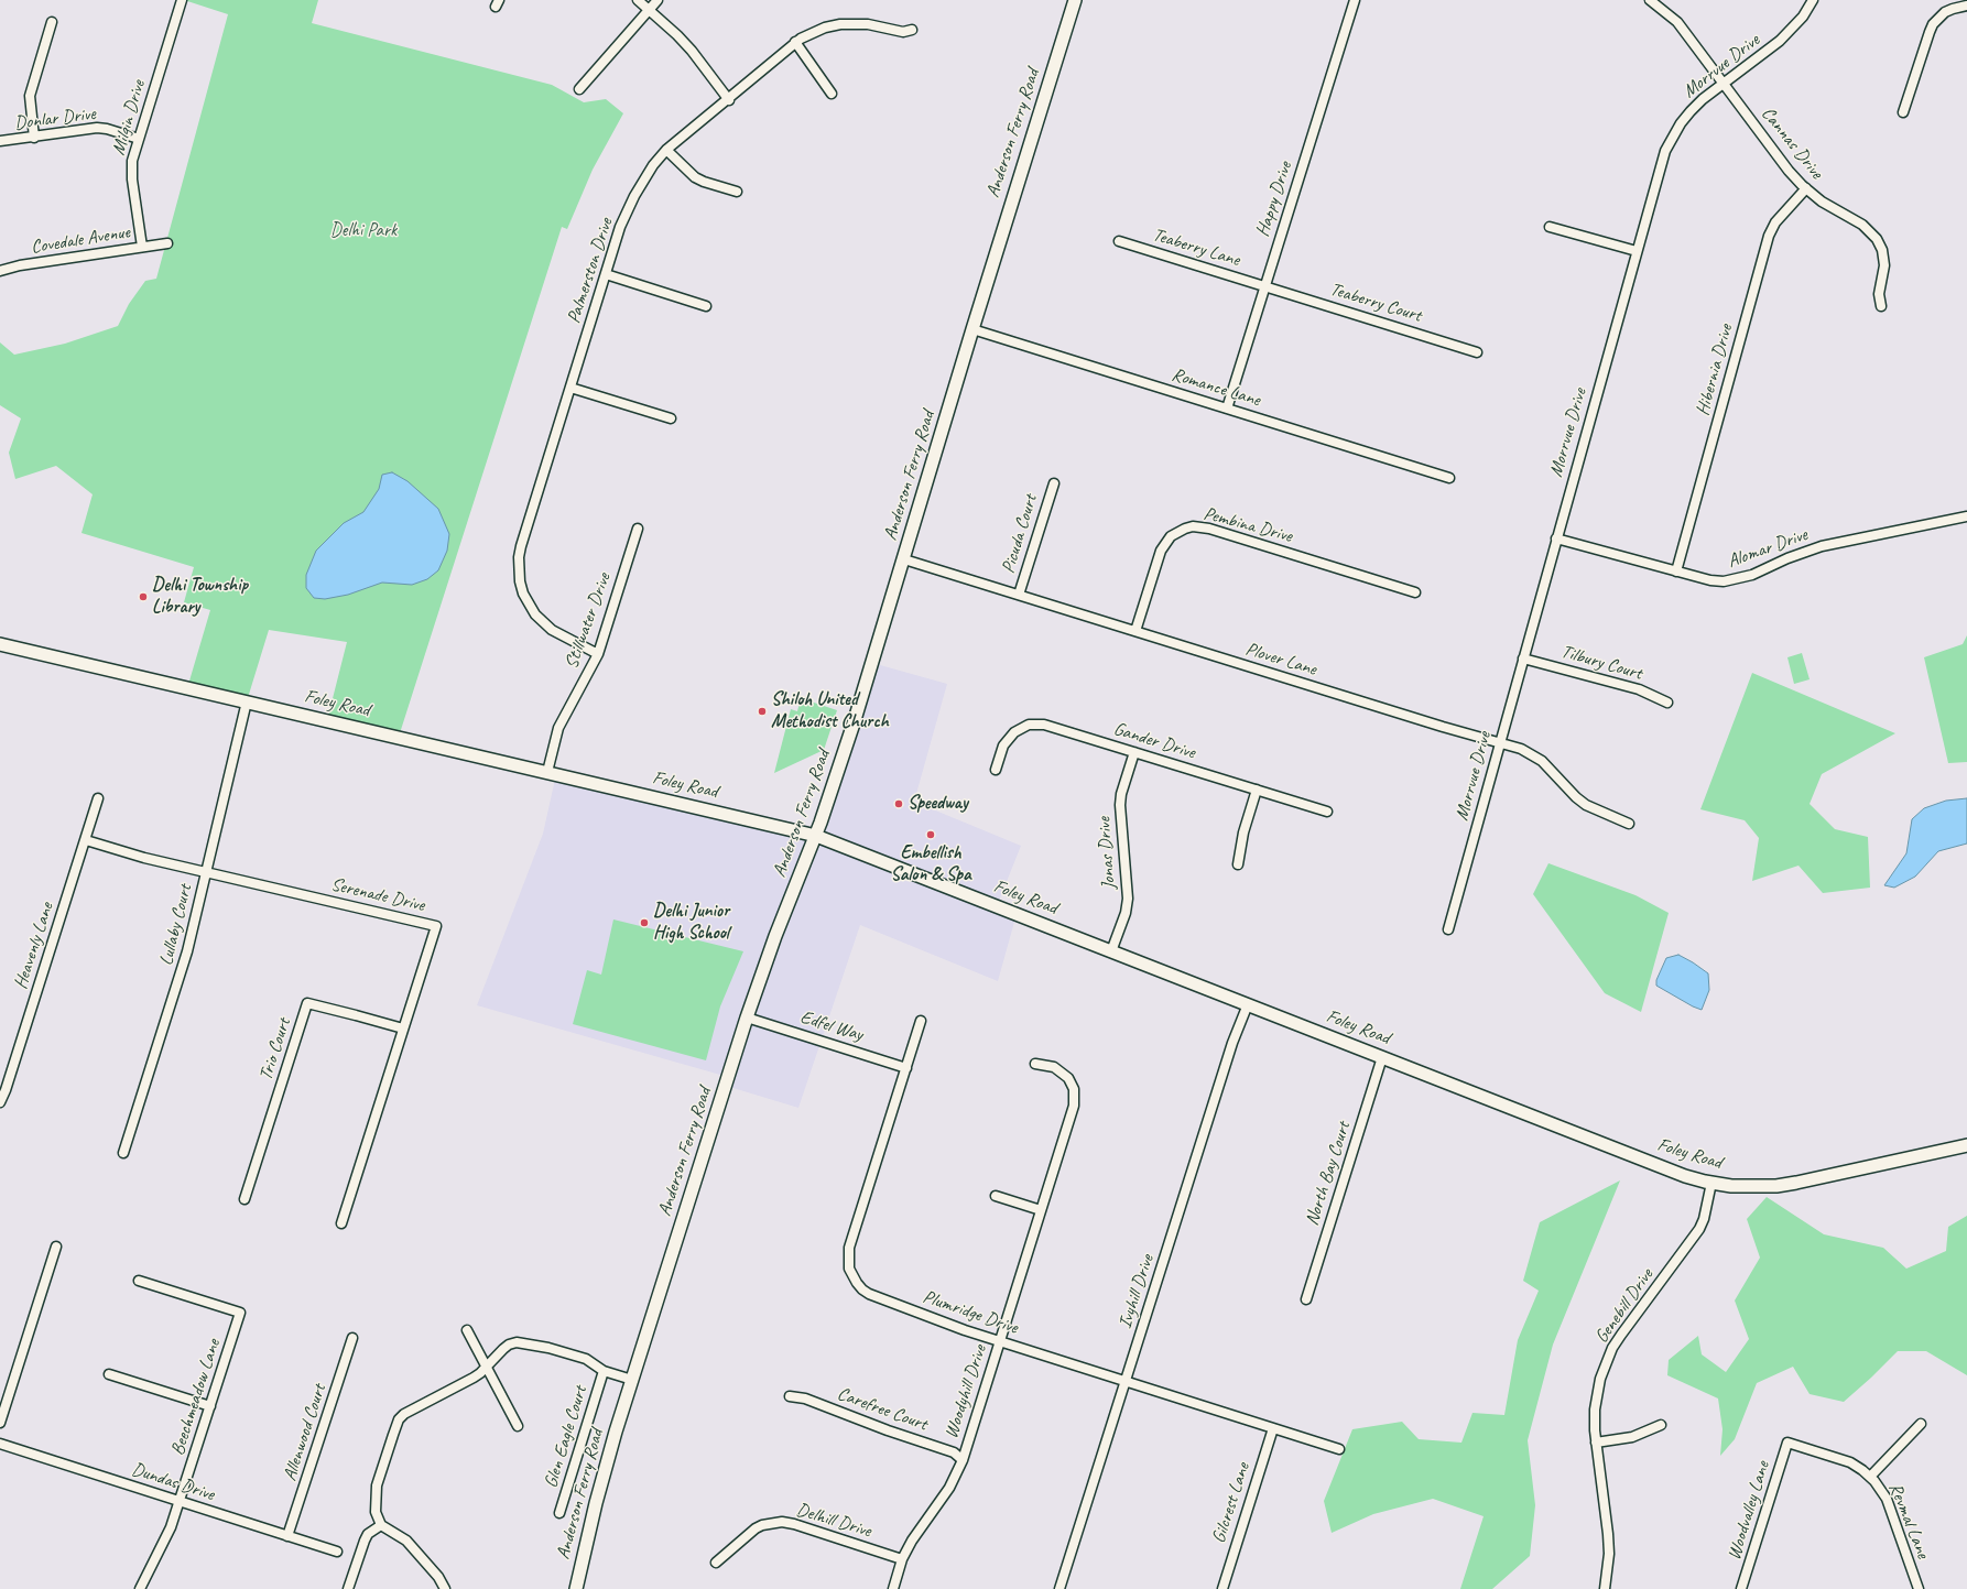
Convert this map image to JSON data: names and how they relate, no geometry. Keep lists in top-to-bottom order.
{
  "streets": {
    "street": [
      "Morrvue Drive",
      "Milgin Drive",
      "Donlar Drive",
      "Anderson Ferry Road",
      "Cannas Drive",
      "Happy Drive",
      "Covedale Avenue",
      "Teaberry Lane",
      "Palmerston Drive",
      "Teaberry Court",
      "Hibernia Drive",
      "Romance Lane",
      "Pembina Drive",
      "Picuda Court",
      "Alomar Drive",
      "Stillwater Drive",
      "Plover Lane",
      "Tilbury Court",
      "Foley Road",
      "Gander Drive",
      "Jonas Drive",
      "Serenade Drive",
      "Lullaby Court",
      "Heavenly Lane",
      "Edfel Way",
      "Trio Court",
      "North Bay Court",
      "Ivyhill Drive",
      "Genebill Drive",
      "Plumridge Drive",
      "Woodyhill Drive",
      "Beechmeadow Lane",
      "Carefree Court",
      "Allenwood Court",
      "Glen Eagle Court",
      "Dundas Drive",
      "Gilcrest Lane",
      "Woodvalley Lane",
      "Delhill Drive",
      "Revmal Lane"
    ]
  },
  "crossings": [
    ["Morrvue Drive", "Cannas Drive"],
    ["Morrvue Drive", "Alomar Drive"],
    ["Morrvue Drive", "Plover Lane"],
    ["Morrvue Drive", "Tilbury Court"],
    ["Milgin Drive", "Donlar Drive"],
    ["Milgin Drive", "Covedale Avenue"],
    ["Anderson Ferry Road", "Romance Lane"],
    ["Anderson Ferry Road", "Plover Lane"],
    ["Anderson Ferry Road", "Foley Road"],
    ["Anderson Ferry Road", "Edfel Way"],
    ["Cannas Drive", "Hibernia Drive"],
    ["Happy Drive", "Teaberry Lane"],
    ["Happy Drive", "Teaberry Court"],
    ["Happy Drive", "Romance Lane"],
    ["Teaberry Lane", "Teaberry Court"],
    ["Palmerston Drive", "Stillwater Drive"],
    ["Hibernia Drive", "Alomar Drive"],
    ["Pembina Drive", "Plover Lane"],
    ["Picuda Court", "Plover Lane"],
    ["Stillwater Drive", "Foley Road"],
    ["Foley Road", "Jonas Drive"],
    ["Foley Road", "Lullaby Court"],
    ["Foley Road", "North Bay Court"],
    ["Foley Road", "Ivyhill Drive"],
    ["Foley Road", "Genebill Drive"],
    ["Gander Drive", "Jonas Drive"],
    ["Serenade Drive", "Lullaby Court"],
    ["Serenade Drive", "Heavenly Lane"],
    ["Serenade Drive", "Trio Court"],
    ["Edfel Way", "Plumridge Drive"],
    ["Ivyhill Drive", "Plumridge Drive"],
    ["Plumridge Drive", "Woodyhill Drive"],
    ["Plumridge Drive", "Gilcrest Lane"],
    ["Woodyhill Drive", "Carefree Court"],
    ["Woodyhill Drive", "Delhill Drive"],
    ["Beechmeadow Lane", "Dundas Drive"],
    ["Allenwood Court", "Dundas Drive"],
    ["Woodvalley Lane", "Revmal Lane"]
  ],
  "parks": ["Delhi Park"],
  "places": [
    "Delhi Township Library",
    "Shiloh United Methodist Church",
    "Speedway",
    "Embellish Salon & Spa",
    "Delhi Junior High School"
  ]
}
